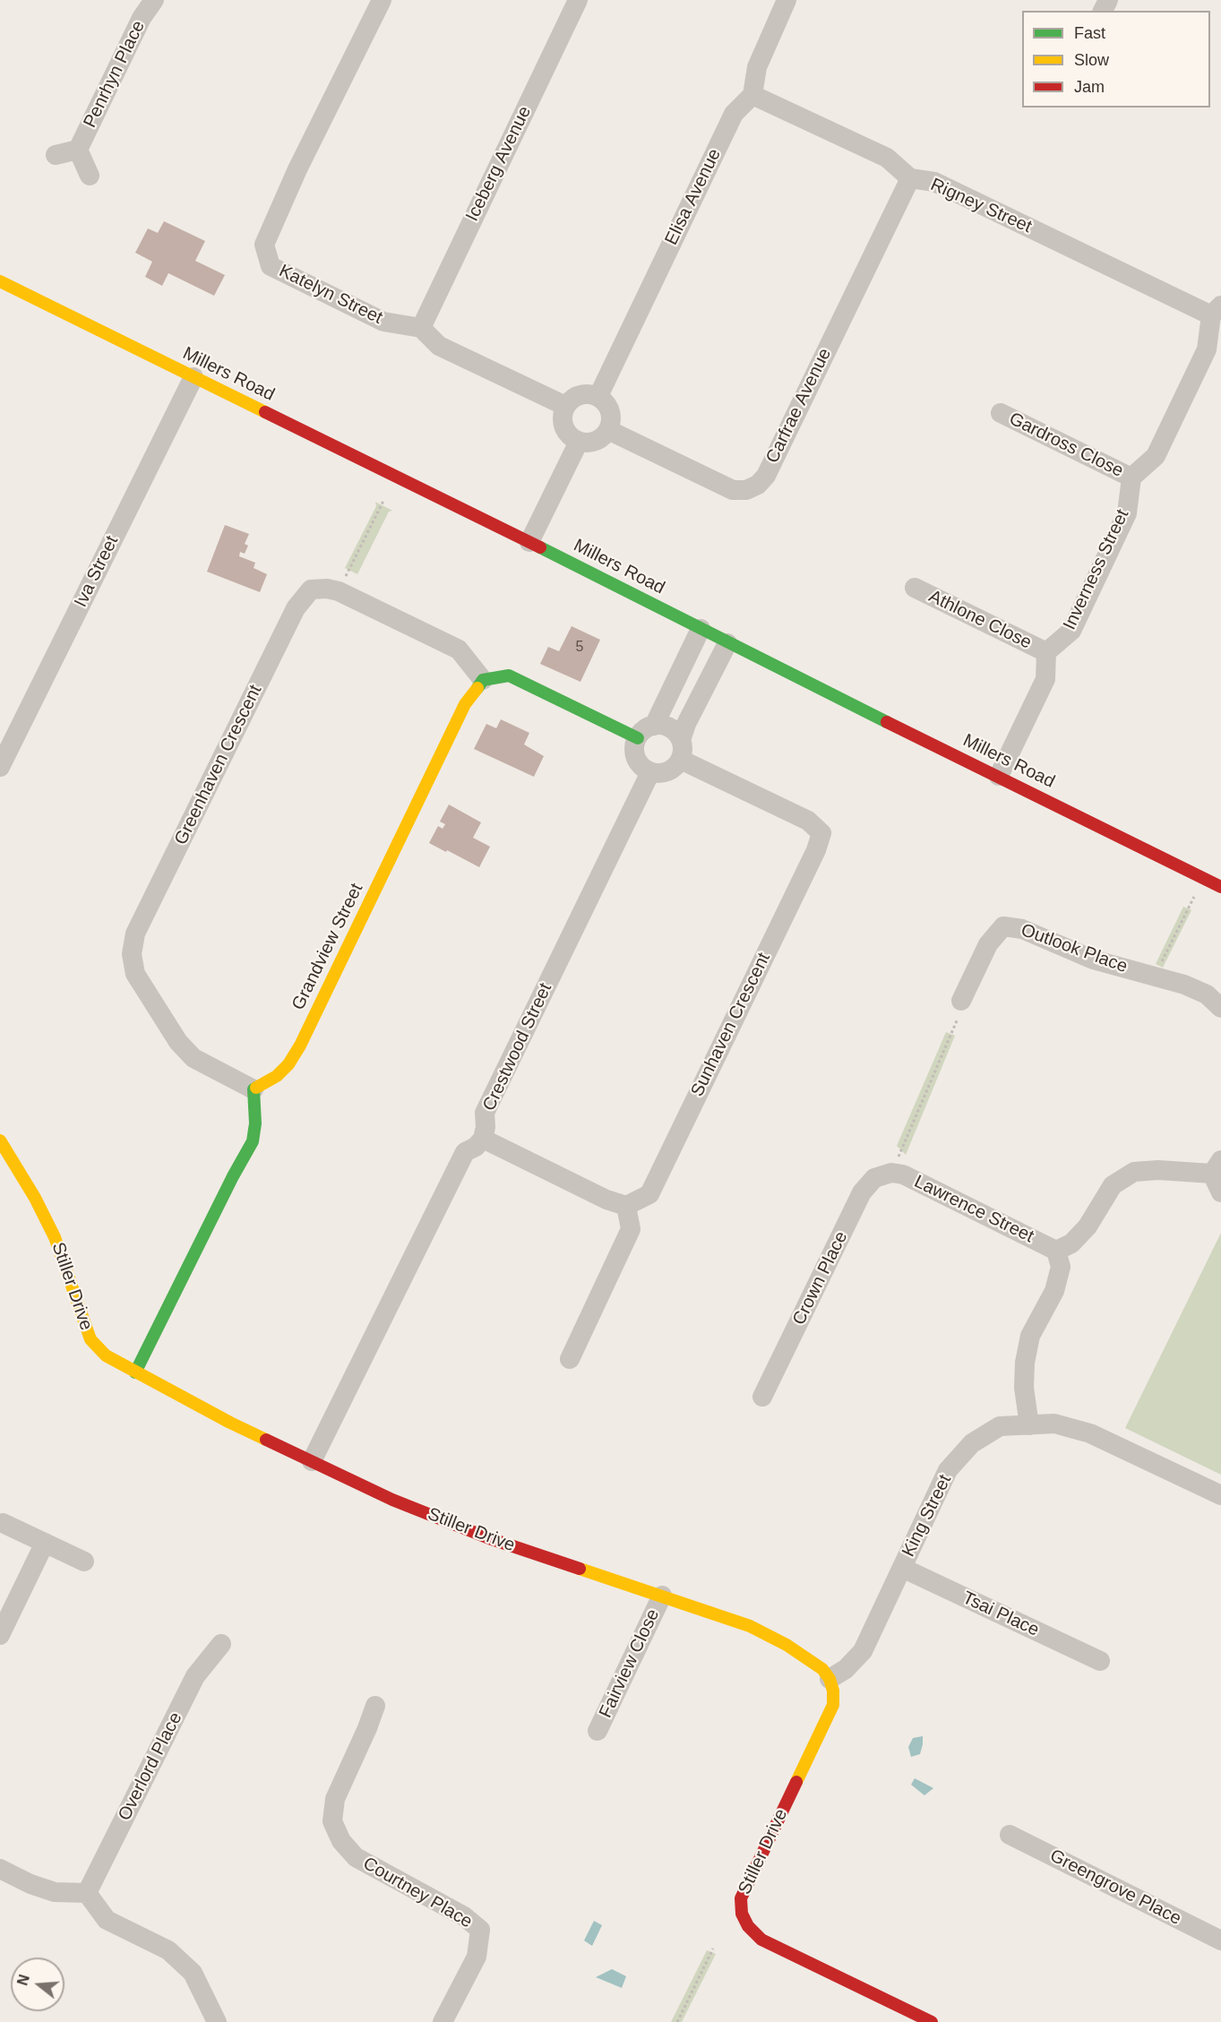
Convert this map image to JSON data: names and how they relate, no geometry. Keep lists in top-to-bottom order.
{
  "streets": {
    "street": [
      "Penrhyn Place",
      "Iceberg Avenue",
      "Elisa Avenue",
      "Rigney Street",
      "Katelyn Street",
      "Millers Road",
      "Carfrae Avenue",
      "Gardross Close",
      "Inverness Street",
      "Iva Street",
      "Athlone Close",
      "Greenhaven Crescent",
      "Grandview Street",
      "Outlook Place",
      "Sunhaven Crescent",
      "Crestwood Street",
      "Lawrence Street",
      "Crown Place",
      "Stiller Drive",
      "King Street",
      "Tsai Place",
      "Fairview Close",
      "Overlord Place",
      "Greengrove Place",
      "Courtney Place"
    ]
  },
  "crossings": [
    ["Iceberg Avenue", "Katelyn Street"],
    ["Elisa Avenue", "Rigney Street"],
    ["Elisa Avenue", "Carfrae Avenue"],
    ["Rigney Street", "Carfrae Avenue"],
    ["Millers Road", "Iva Street"],
    ["Gardross Close", "Inverness Street"],
    ["Inverness Street", "Athlone Close"],
    ["Greenhaven Crescent", "Grandview Street"],
    ["Sunhaven Crescent", "Crestwood Street"],
    ["Lawrence Street", "Crown Place"],
    ["Stiller Drive", "King Street"],
    ["Stiller Drive", "Fairview Close"],
    ["King Street", "Tsai Place"]
  ],
  "house_numbers": ["5"],
  "legend": ["Fast", "Slow", "Jam"],
  "north": "left"
}
